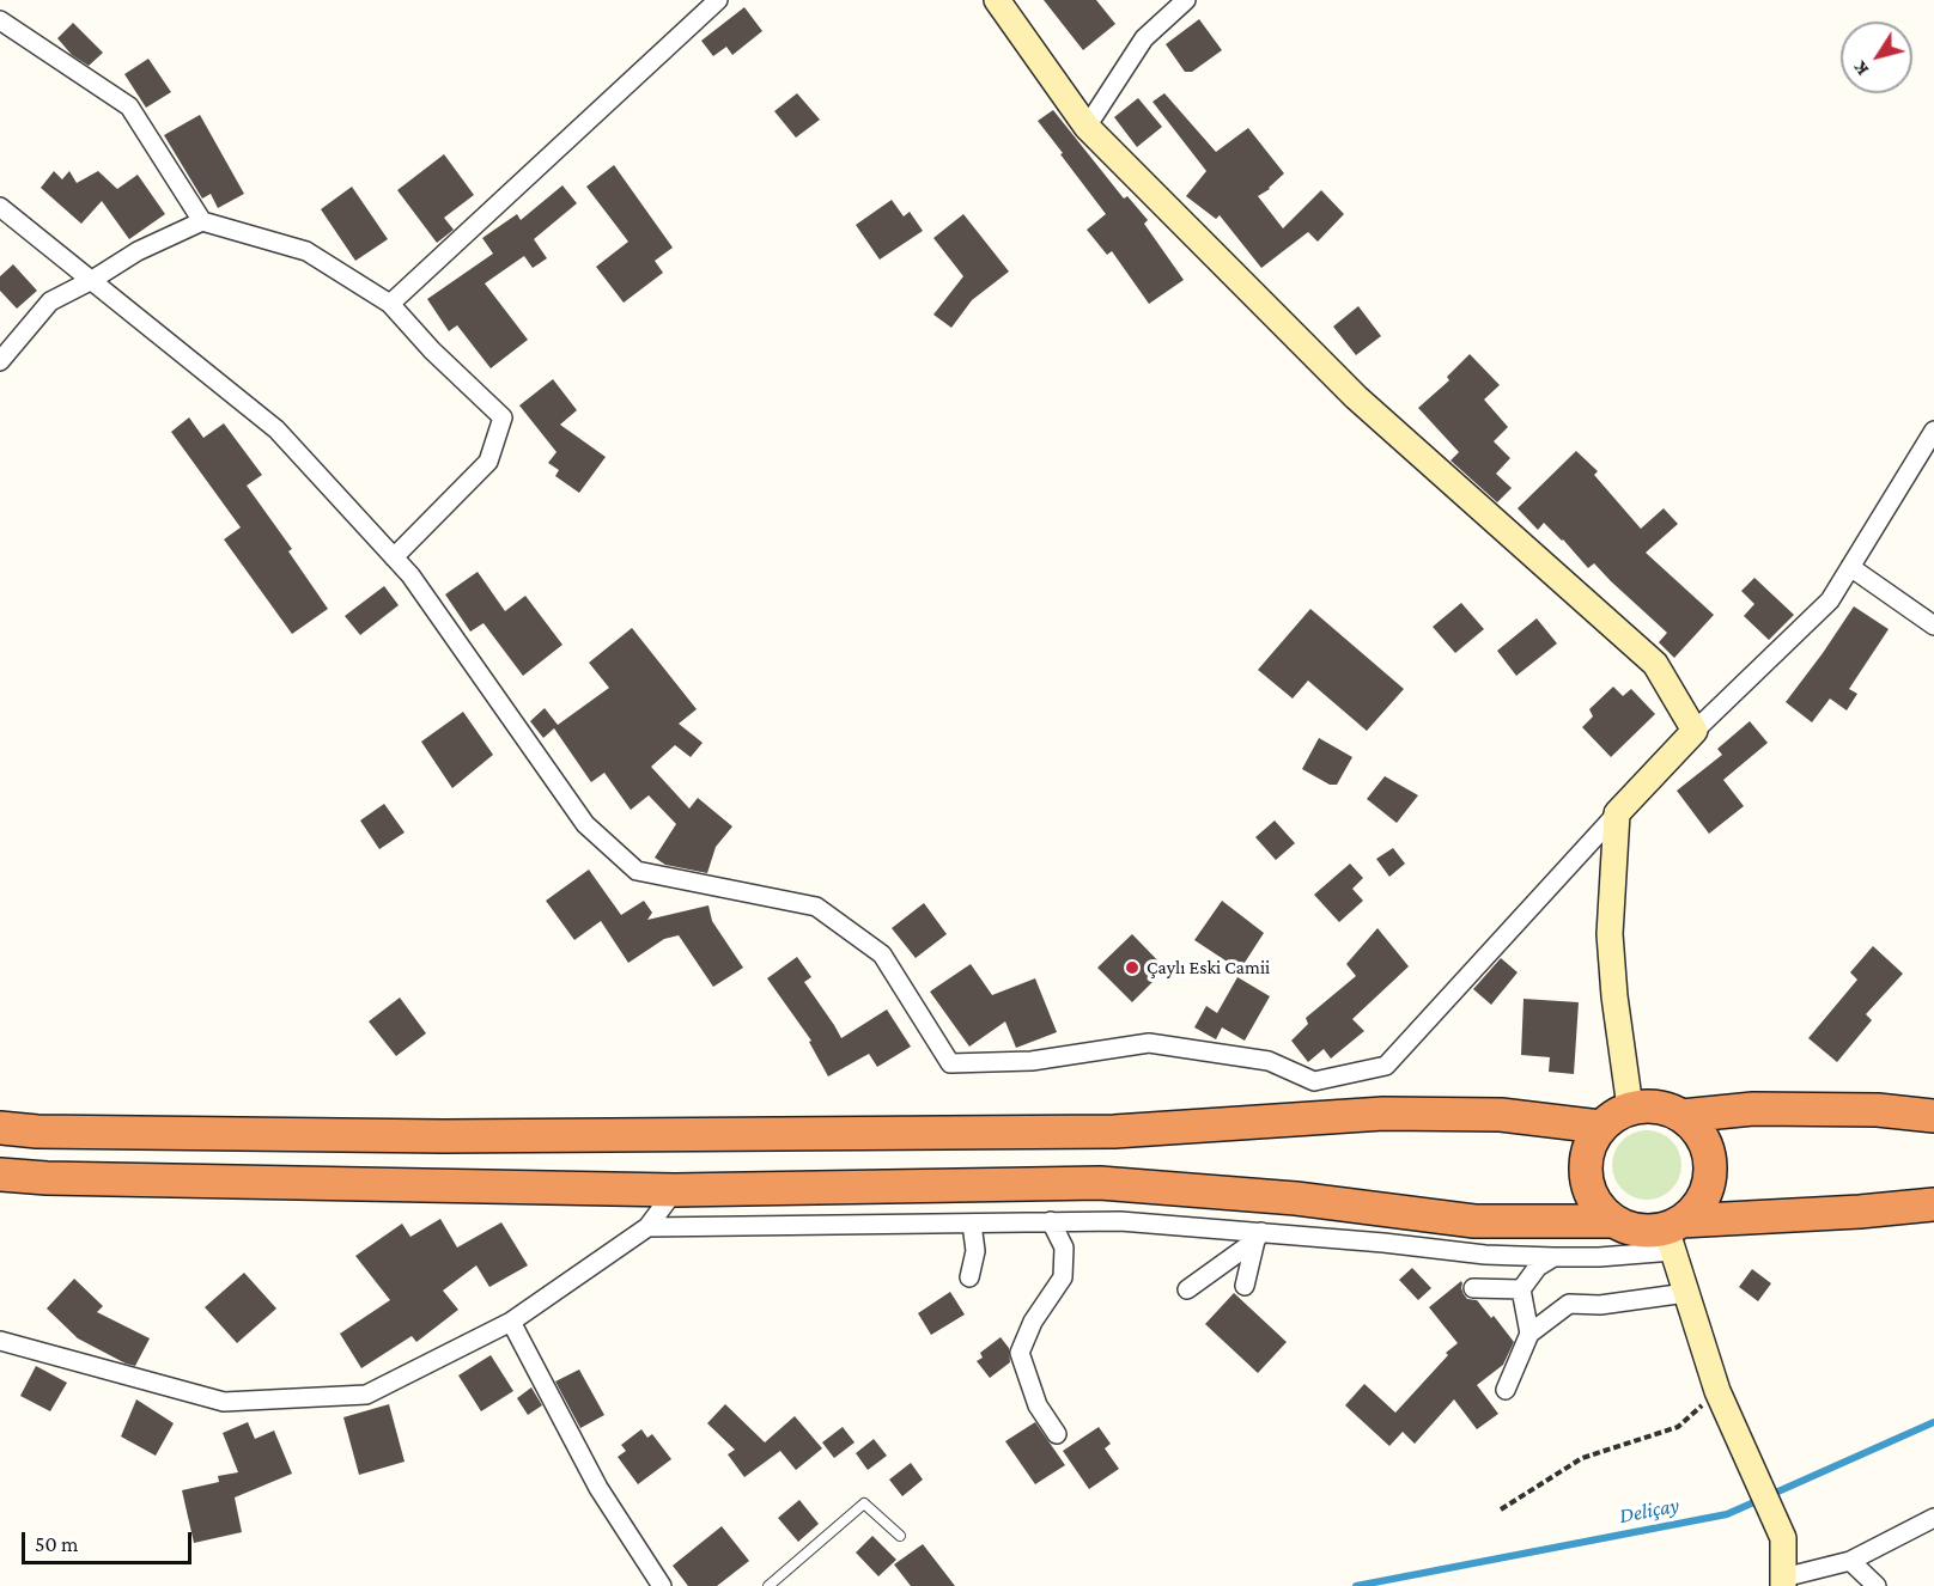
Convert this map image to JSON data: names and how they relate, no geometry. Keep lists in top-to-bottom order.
{
  "water": ["Deliçay"],
  "places": ["Çaylı Eski Camii"],
  "scale_bar": "50 m",
  "north": "bottom left"
}
